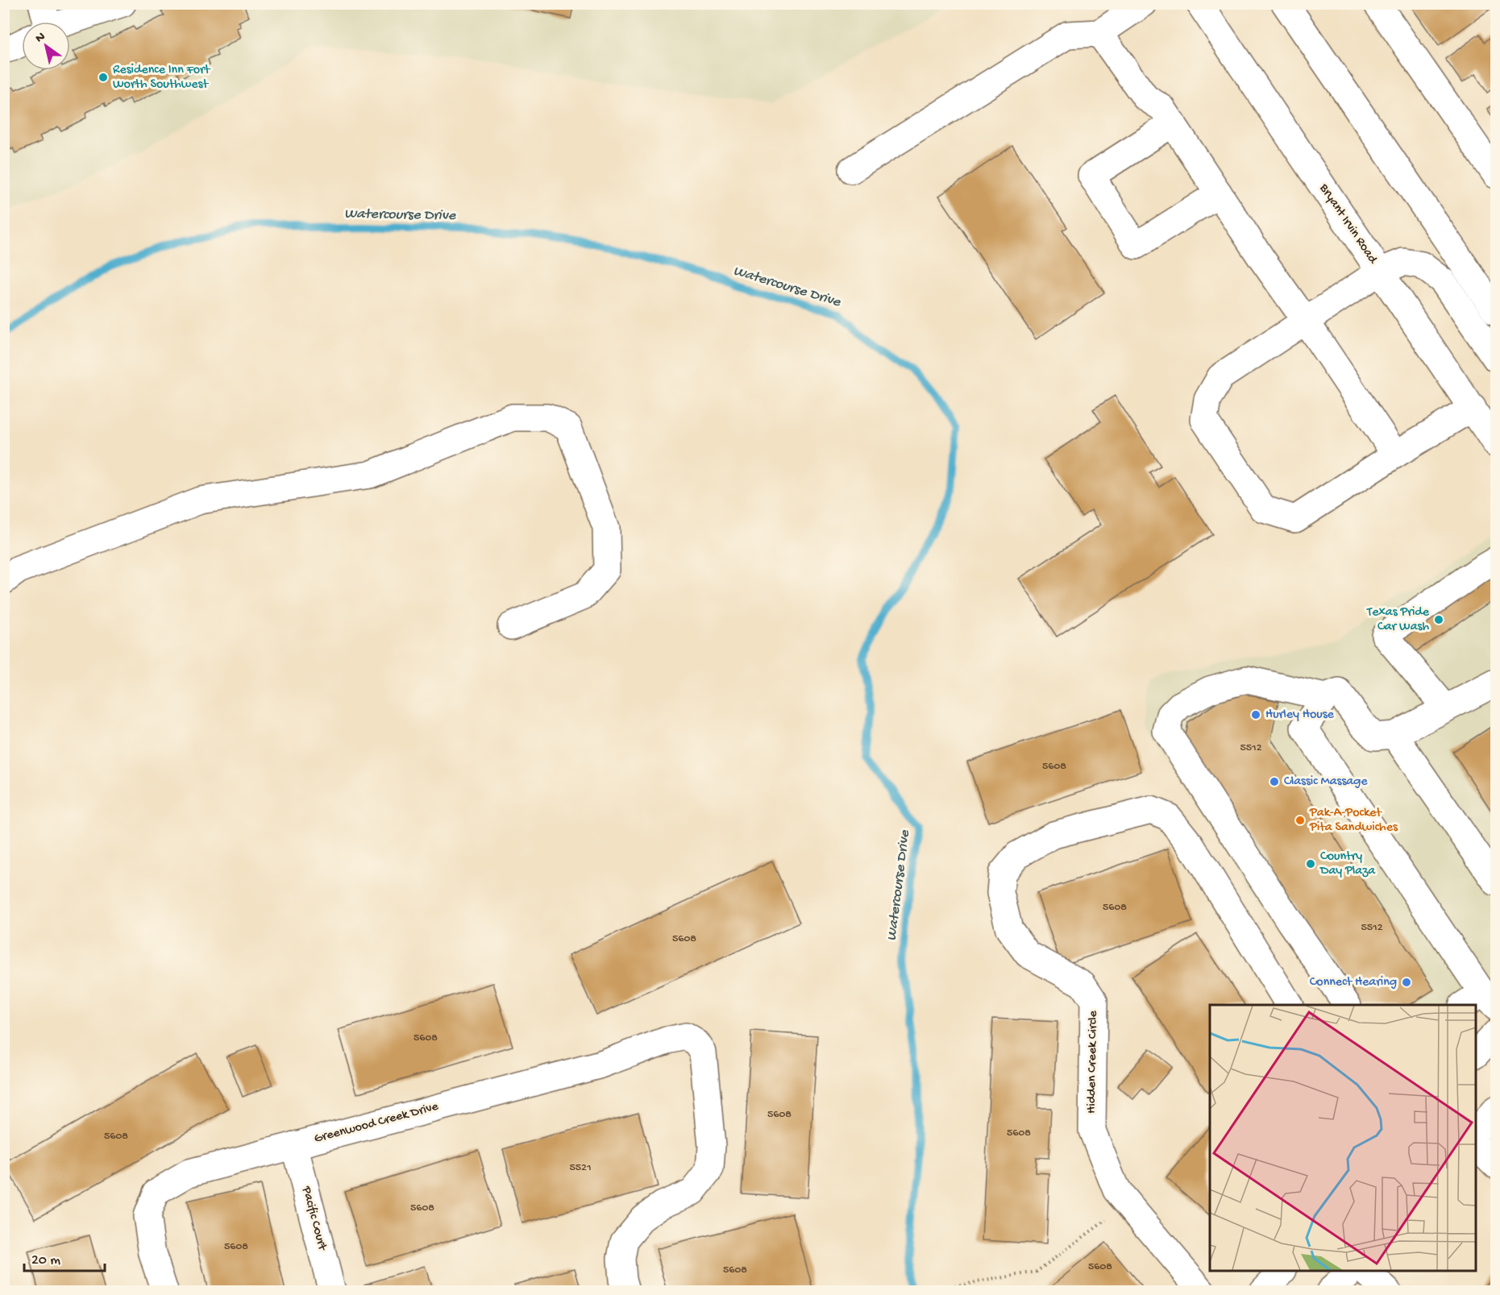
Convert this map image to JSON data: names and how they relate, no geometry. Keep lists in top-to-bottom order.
{
  "streets": {
    "main road": [
      "Bryant Irvin Road",
      "Hidden Creek Circle",
      "Greenwood Creek Drive",
      "Pacific Court"
    ]
  },
  "crossings": [
    ["Greenwood Creek Drive", "Pacific Court"]
  ],
  "water": ["Watercourse Drive"],
  "places": [
    "Residence Inn Fort Worth Southwest",
    "Texas Pride Car Wash",
    "Hurley House",
    "Classic Massage",
    "Pak-A-Pocket Pita Sandwiches",
    "Country Day Plaza",
    "Connect Hearing"
  ],
  "house_numbers": [
    "5512",
    "5608",
    "5608",
    "5512",
    "5608",
    "5608",
    "5608",
    "5608",
    "5608",
    "5521",
    "5608",
    "5608",
    "5608",
    "5608"
  ],
  "scale_bar": "20 m",
  "north": "top left"
}
